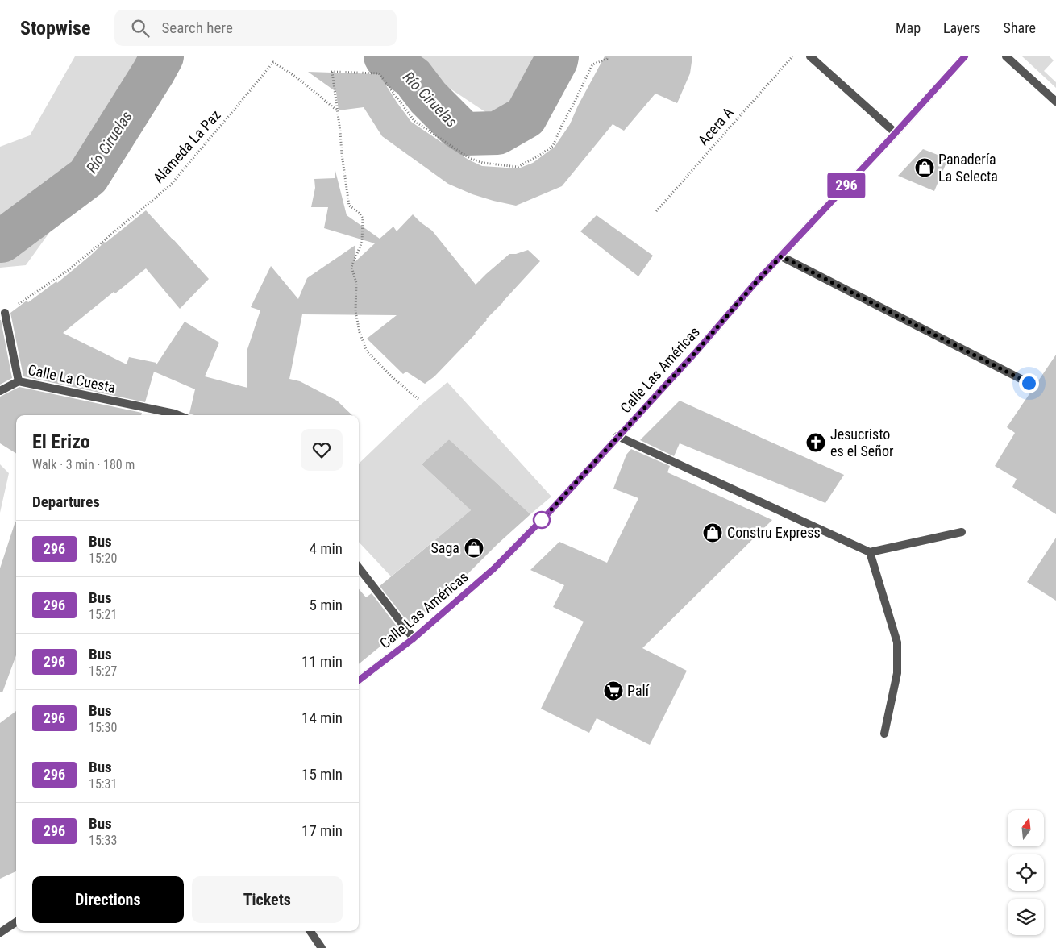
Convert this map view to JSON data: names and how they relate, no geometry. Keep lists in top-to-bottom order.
{
  "streets": {
    "street": ["Calle Las Américas", "Calle La Cuesta"],
    "path": ["Acera A", "Alameda La Paz"]
  },
  "crossings": [
    ["Alameda La Paz", "Calle La Cuesta"]
  ],
  "water": ["Río Ciruelas"],
  "places": {
    "shop": ["Panadería La Selecta", "Constru Express", "Saga"],
    "church": ["Jesucristo es el Señor"],
    "supermarket": ["Palí"]
  },
  "lines": ["bus line 296"],
  "north": "top",
  "page": {
    "header": "Stopwise",
    "search": "Search here",
    "nav": ["Map", "Layers", "Share"],
    "on_map": "296",
    "heading": [
      ["El Erizo", "Walk · 3 min · 180 m"],
      "Departures"
    ],
    "list": [
      {
        "mark": "296",
        "name": "Bus",
        "note": "15:20",
        "value": "4 min"
      },
      {
        "mark": "296",
        "name": "Bus",
        "note": "15:21",
        "value": "5 min"
      },
      {
        "mark": "296",
        "name": "Bus",
        "note": "15:27",
        "value": "11 min"
      },
      {
        "mark": "296",
        "name": "Bus",
        "note": "15:30",
        "value": "14 min"
      },
      {
        "mark": "296",
        "name": "Bus",
        "note": "15:31",
        "value": "15 min"
      },
      {
        "mark": "296",
        "name": "Bus",
        "note": "15:33",
        "value": "17 min"
      }
    ],
    "buttons": ["Directions", "Tickets"]
  }
}
